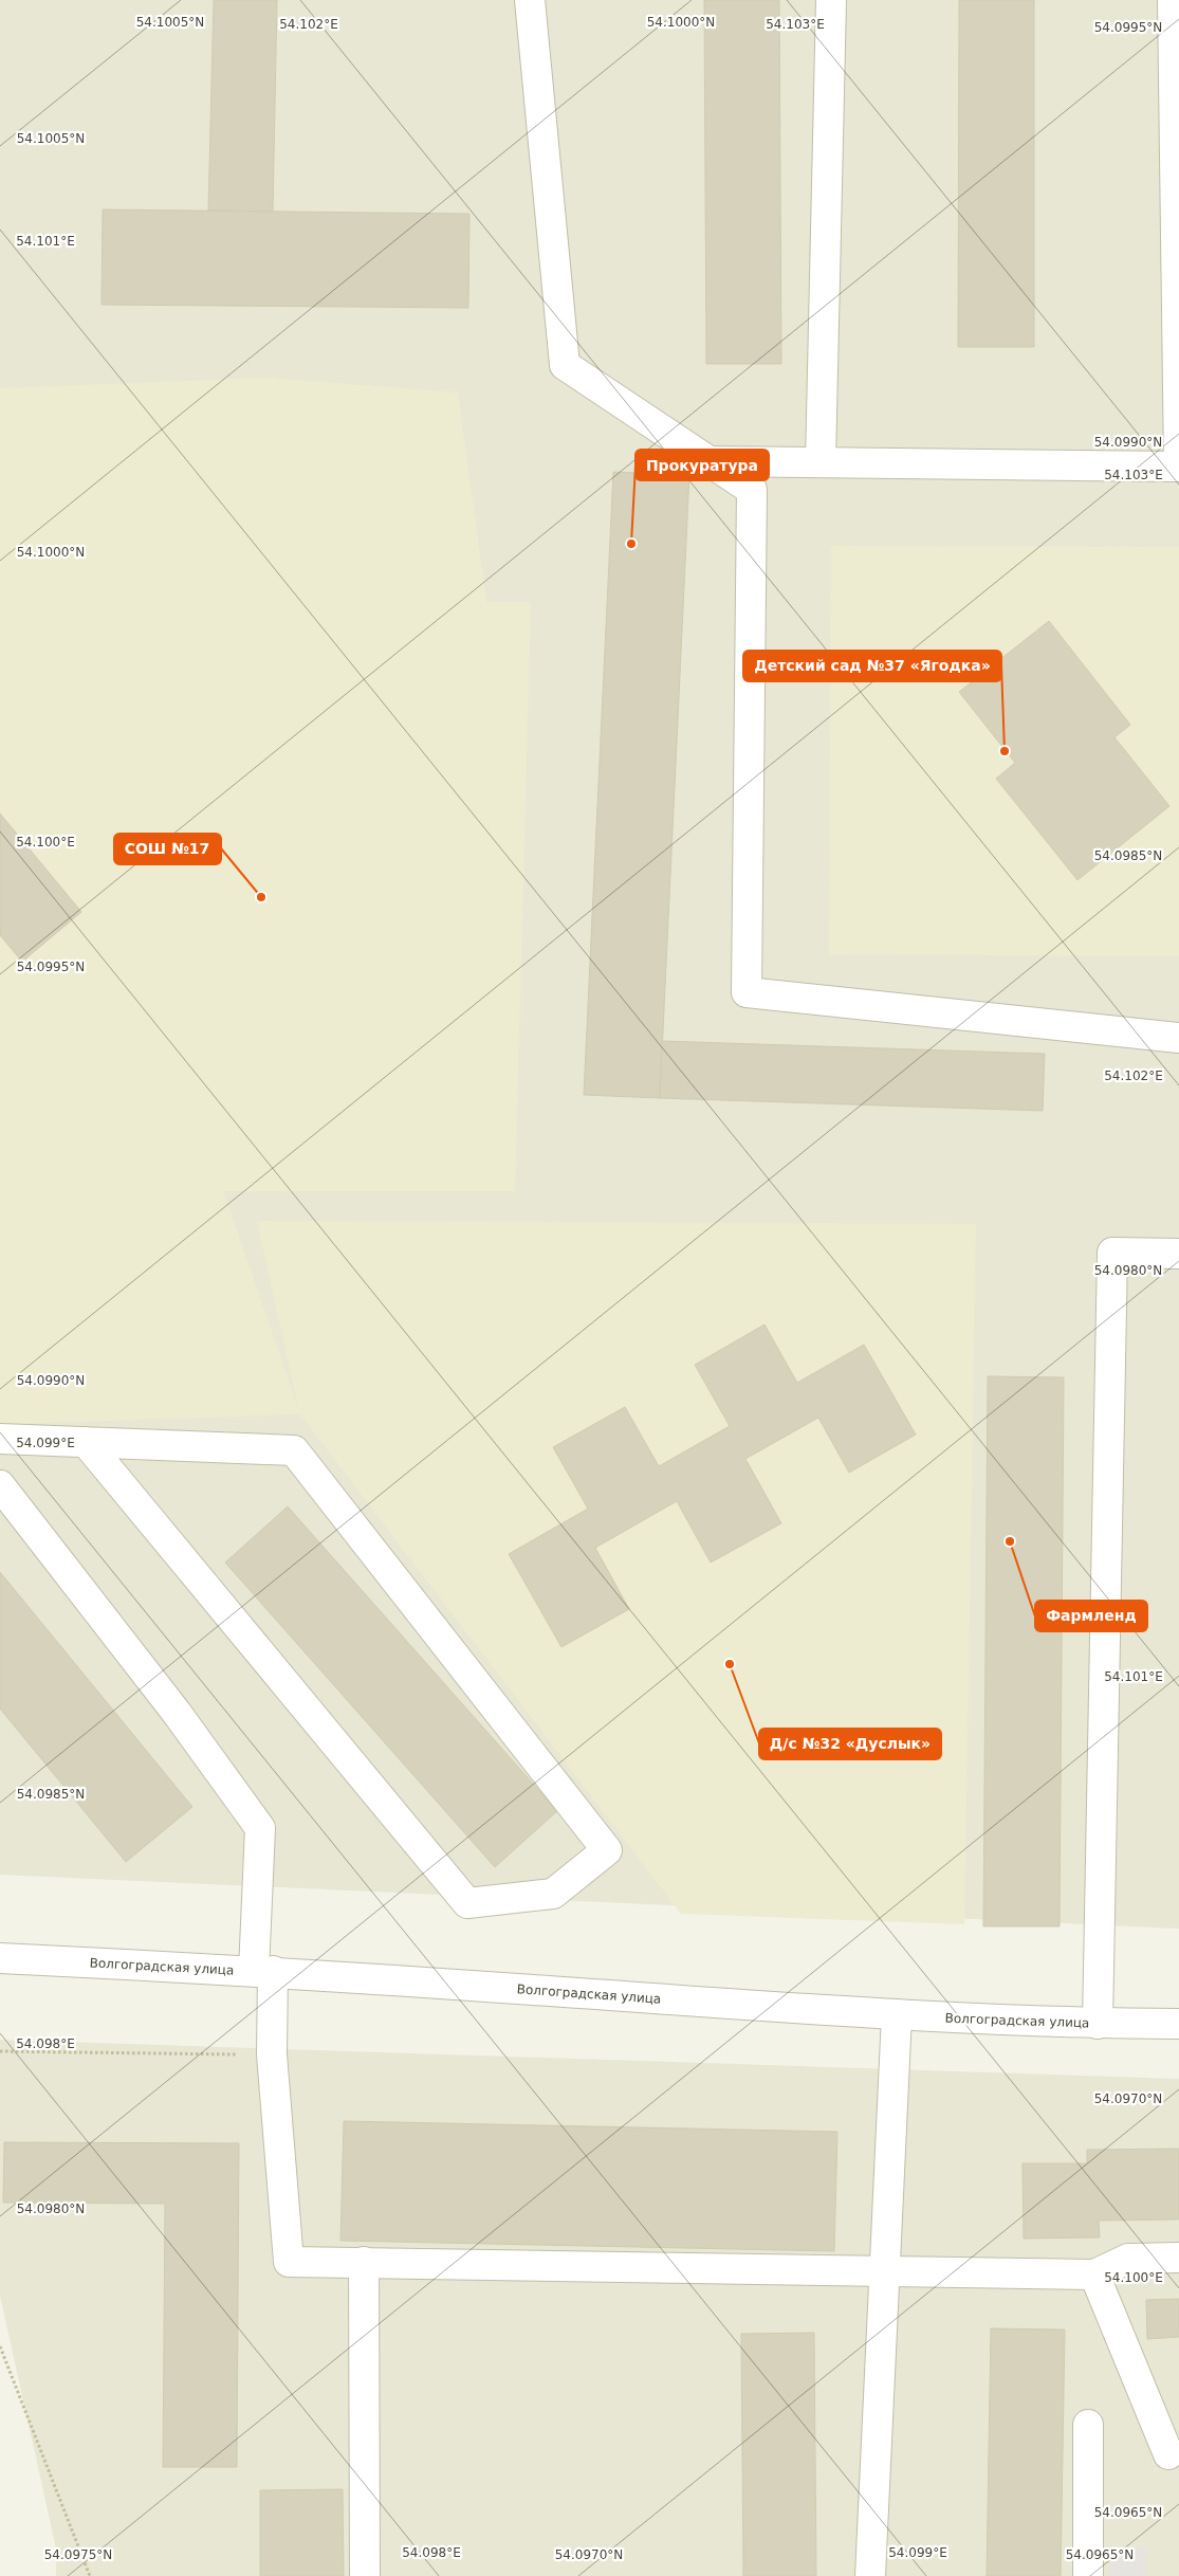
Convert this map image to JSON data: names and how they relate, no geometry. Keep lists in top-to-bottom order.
{
  "streets": {
    "street": ["Волгоградская улица"]
  },
  "places": [
    "Прокуратура",
    "Детский сад №37 «Ягодка»",
    "СОШ №17",
    "Фармленд",
    "Д/с №32 «Дуслык»"
  ],
  "coordinates": [
    "54.1005°N",
    "54.1000°N",
    "54.102°E",
    "54.103°E",
    "54.0995°N",
    "54.101°E",
    "54.0990°N",
    "54.100°E",
    "54.0985°N",
    "54.0980°N",
    "54.099°E",
    "54.098°E",
    "54.0970°N",
    "54.0965°N",
    "54.0975°N"
  ]
}
